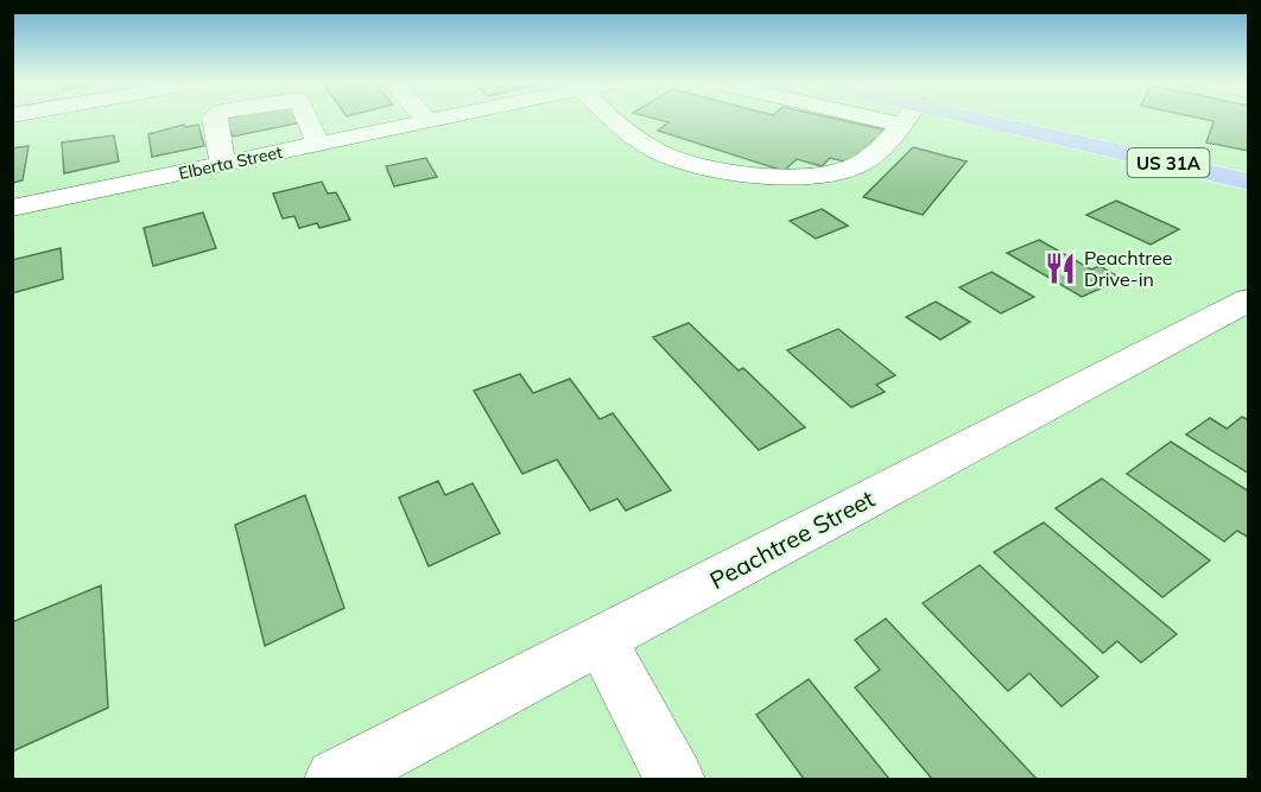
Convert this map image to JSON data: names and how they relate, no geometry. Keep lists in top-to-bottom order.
{
  "streets": {
    "main road": ["US 31A"],
    "street": ["Elberta Street", "Peachtree Street"]
  },
  "places": {
    "restaurant": ["Peachtree Drive-in"]
  }
}
